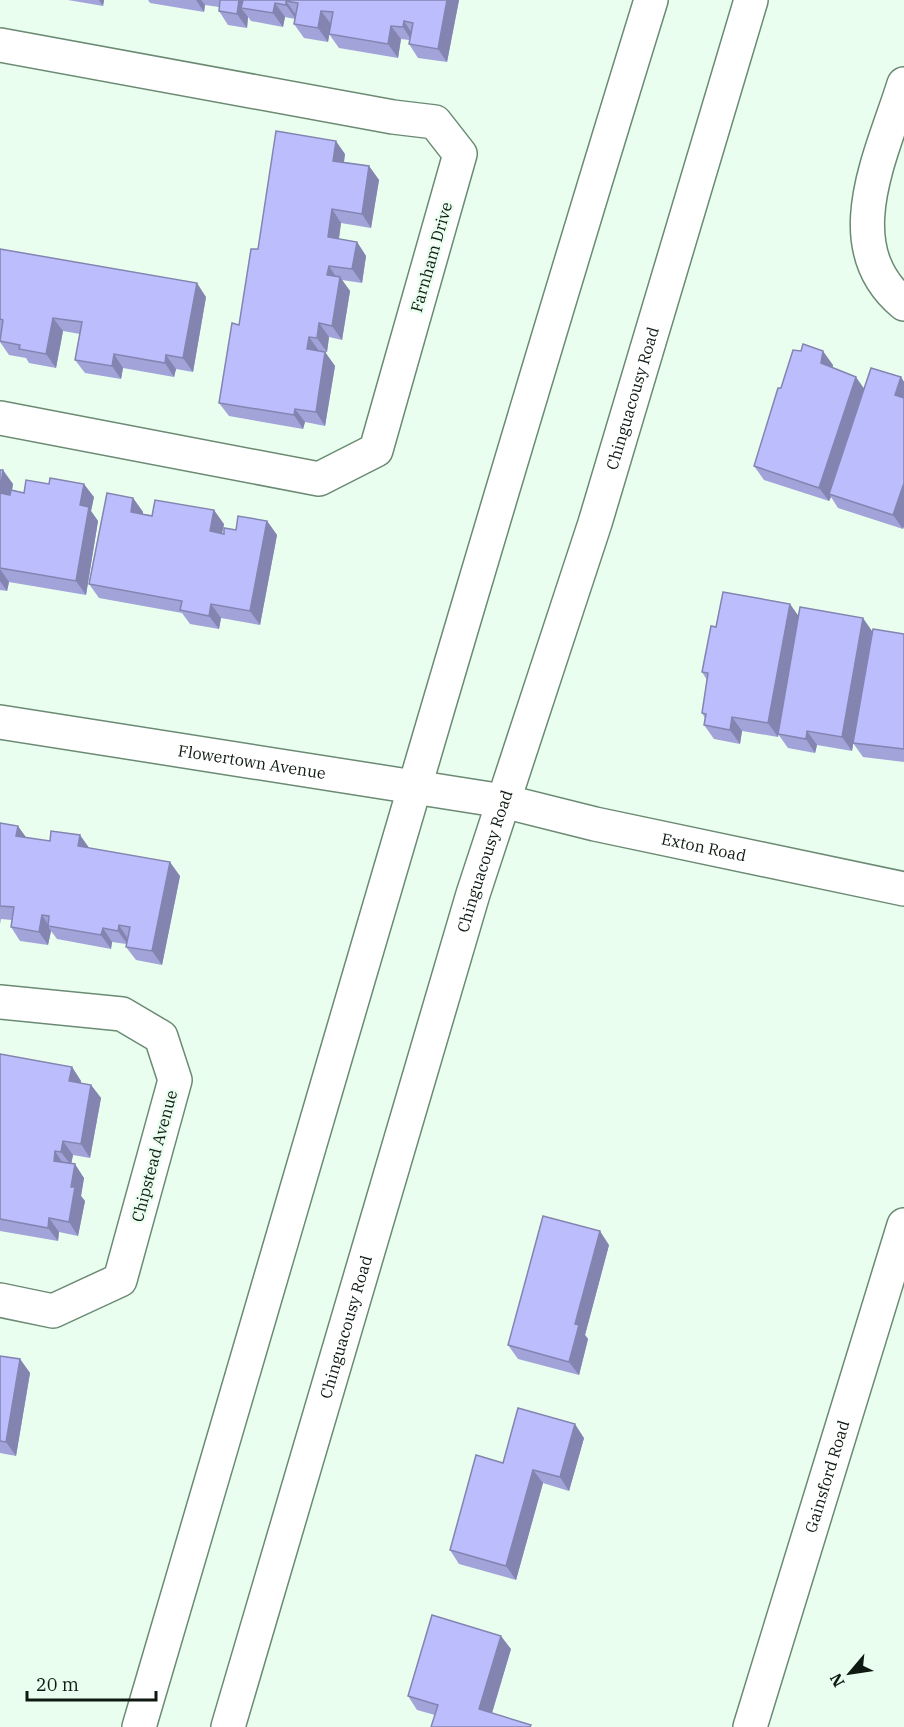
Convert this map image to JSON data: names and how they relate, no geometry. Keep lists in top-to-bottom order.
{
  "streets": {
    "main road": [
      "Farnham Drive",
      "Chinguacousy Road",
      "Flowertown Avenue",
      "Exton Road",
      "Chipstead Avenue",
      "Gainsford Road"
    ]
  },
  "crossings": [
    ["Chinguacousy Road", "Flowertown Avenue"],
    ["Chinguacousy Road", "Exton Road"],
    ["Flowertown Avenue", "Exton Road"]
  ],
  "scale_bar": "20 m",
  "north": "bottom left"
}
